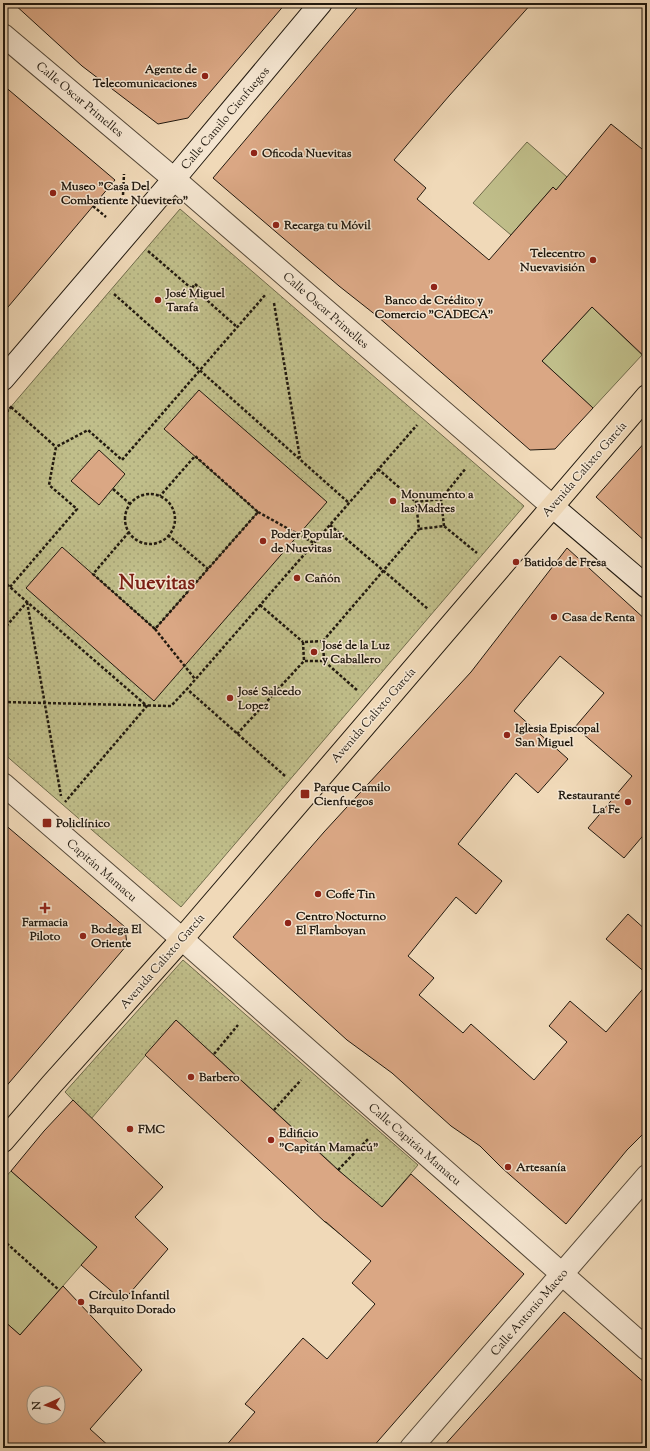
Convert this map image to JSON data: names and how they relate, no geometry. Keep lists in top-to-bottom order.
{
  "streets": {
    "main road": ["Avenida Calixto García"],
    "street": [
      "Calle Oscar Primelles",
      "Calle Camilo Cienfuegos",
      "Capitán Mamacu",
      "Calle Capitán Mamacu",
      "Calle Antonio Maceo"
    ]
  },
  "crossings": [
    ["Calle Oscar Primelles", "Calle Camilo Cienfuegos"],
    ["Calle Oscar Primelles", "Avenida Calixto García"],
    ["Avenida Calixto García", "Capitán Mamacu"],
    ["Avenida Calixto García", "Calle Capitán Mamacu"],
    ["Capitán Mamacu", "Calle Capitán Mamacu"],
    ["Calle Capitán Mamacu", "Calle Antonio Maceo"]
  ],
  "districts": ["Nuevitas"],
  "places": {
    "other": [
      "Agente de Telecomunicaciones",
      "Oficoda Nuevitas",
      "Museo \"Casa Del Combatiente Nuevitero\"",
      "Recarga tu Móvil",
      "Telecentro Nuevavisión",
      "Banco de Crédito y Comercio \"CADECA\"",
      "José Miguel Tarafa",
      "Monumento a las Madres",
      "Poder Popular de Nuevitas",
      "Batidos de Fresa",
      "Cañón",
      "Casa de Renta",
      "José de la Luz y Caballero",
      "José Salcedo Lopez",
      "Iglesia Episcopal San Miguel",
      "Restaurante La Fe",
      "Coffe Tin",
      "Centro Nocturno El Flamboyan",
      "Bodega El Oriente",
      "Barbero",
      "FMC",
      "Edificio \"Capitán Mamacú\"",
      "Artesanía",
      "Círculo Infantil Barquito Dorado"
    ],
    "transit": ["Parque Camilo Cienfuegos", "Policlínico"],
    "health": ["Farmacia Piloto"]
  },
  "north": "left"
}
